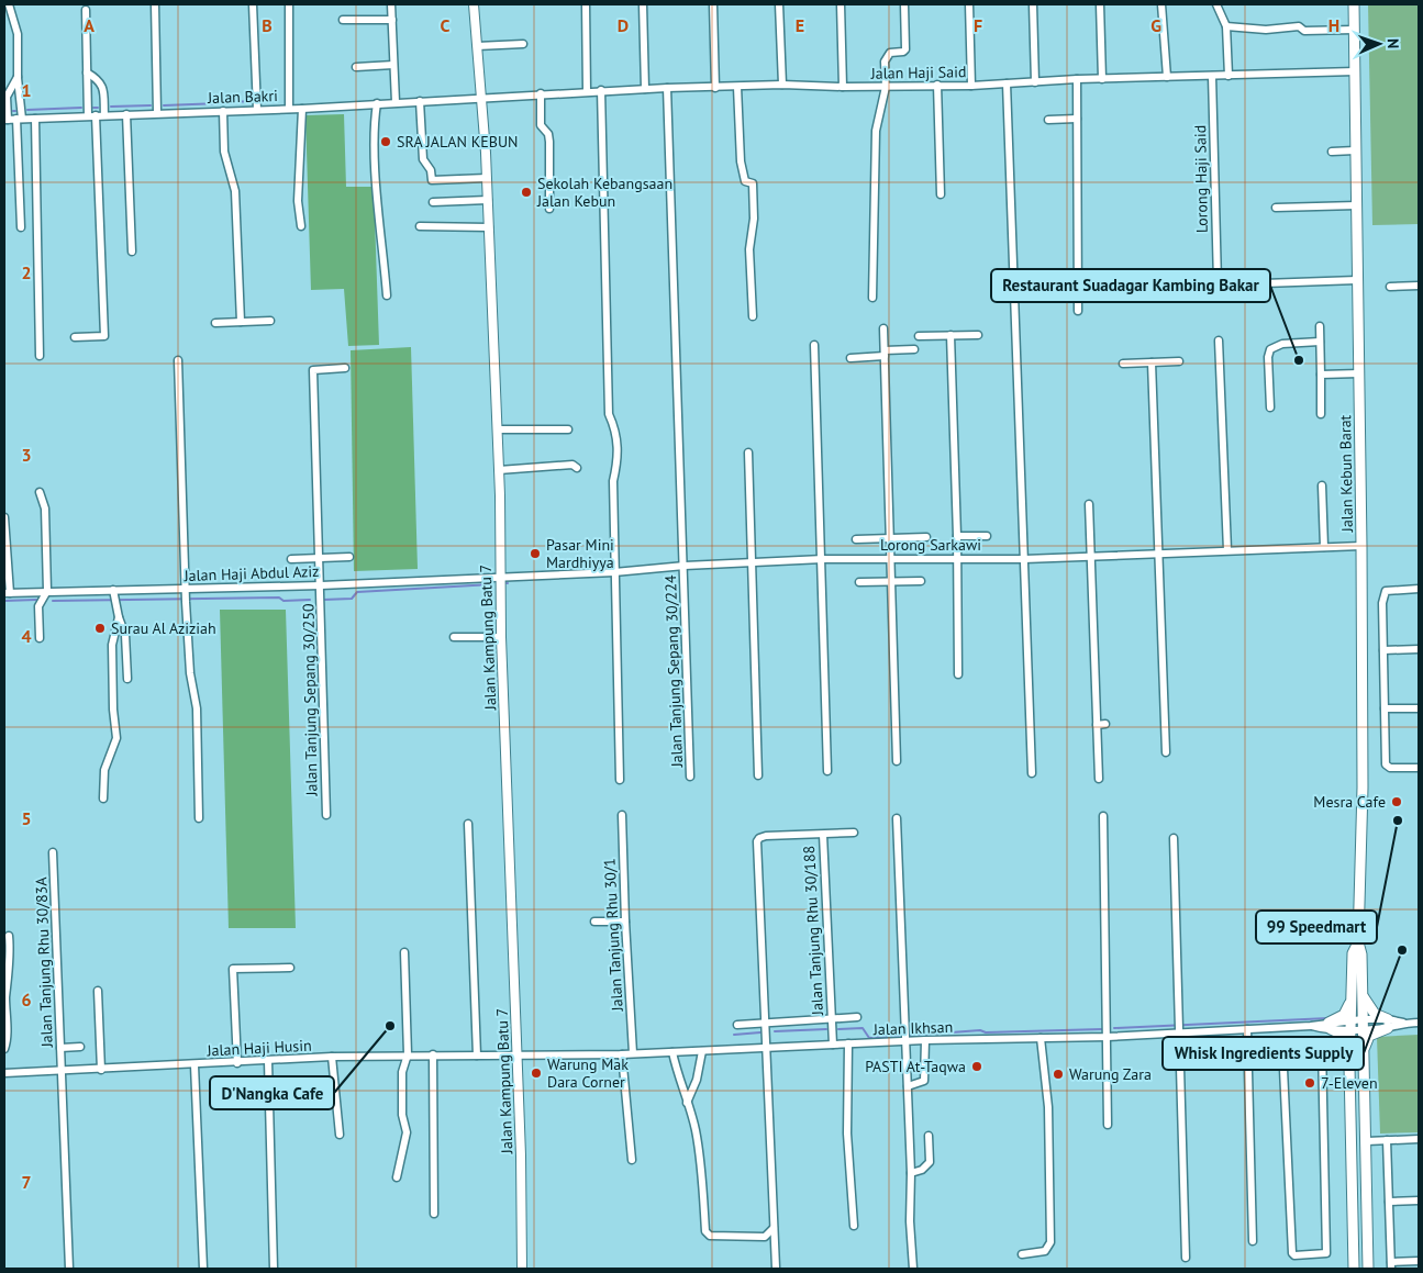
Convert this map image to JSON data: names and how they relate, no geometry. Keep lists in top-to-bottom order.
{
  "streets": {
    "main road": ["Jalan Kebun Barat"],
    "street": [
      "Jalan Haji Said",
      "Jalan Bakri",
      "Lorong Haji Said",
      "Lorong Sarkawi",
      "Jalan Haji Abdul Aziz",
      "Jalan Kampung Batu 7",
      "Jalan Tanjung Sepang 30/224",
      "Jalan Tanjung Sepang 30/250",
      "Jalan Tanjung Rhu 30/188",
      "Jalan Tanjung Rhu 30/1",
      "Jalan Tanjung Rhu 30/83A",
      "Jalan Ikhsan",
      "Jalan Haji Husin"
    ]
  },
  "crossings": [
    ["Jalan Haji Said", "Jalan Bakri"],
    ["Jalan Haji Said", "Lorong Haji Said"],
    ["Jalan Haji Said", "Jalan Kebun Barat"],
    ["Jalan Haji Said", "Jalan Kampung Batu 7"],
    ["Jalan Haji Said", "Jalan Tanjung Sepang 30/224"],
    ["Jalan Bakri", "Jalan Kampung Batu 7"],
    ["Jalan Kebun Barat", "Lorong Sarkawi"],
    ["Jalan Kebun Barat", "Jalan Ikhsan"],
    ["Lorong Sarkawi", "Jalan Haji Abdul Aziz"],
    ["Lorong Sarkawi", "Jalan Kampung Batu 7"],
    ["Lorong Sarkawi", "Jalan Tanjung Sepang 30/224"],
    ["Jalan Haji Abdul Aziz", "Jalan Kampung Batu 7"],
    ["Jalan Haji Abdul Aziz", "Jalan Tanjung Sepang 30/250"],
    ["Jalan Kampung Batu 7", "Jalan Ikhsan"],
    ["Jalan Kampung Batu 7", "Jalan Haji Husin"],
    ["Jalan Tanjung Rhu 30/188", "Jalan Ikhsan"],
    ["Jalan Tanjung Rhu 30/1", "Jalan Ikhsan"],
    ["Jalan Tanjung Rhu 30/83A", "Jalan Haji Husin"],
    ["Jalan Ikhsan", "Jalan Haji Husin"]
  ],
  "places": [
    "SRA JALAN KEBUN",
    "Sekolah Kebangsaan Jalan Kebun",
    "Restaurant Suadagar Kambing Bakar",
    "Pasar Mini Mardhiyya",
    "Surau Al Aziziah",
    "Mesra Cafe",
    "99 Speedmart",
    "Whisk Ingredients Supply",
    "D'Nangka Cafe",
    "PASTI At-Taqwa",
    "Warung Mak Dara Corner",
    "Warung Zara",
    "7-Eleven"
  ],
  "north": "right",
  "grid": {
    "columns": [
      "A",
      "B",
      "C",
      "D",
      "E",
      "F",
      "G",
      "H"
    ],
    "rows": [
      "1",
      "2",
      "3",
      "4",
      "5",
      "6",
      "7"
    ]
  }
}
